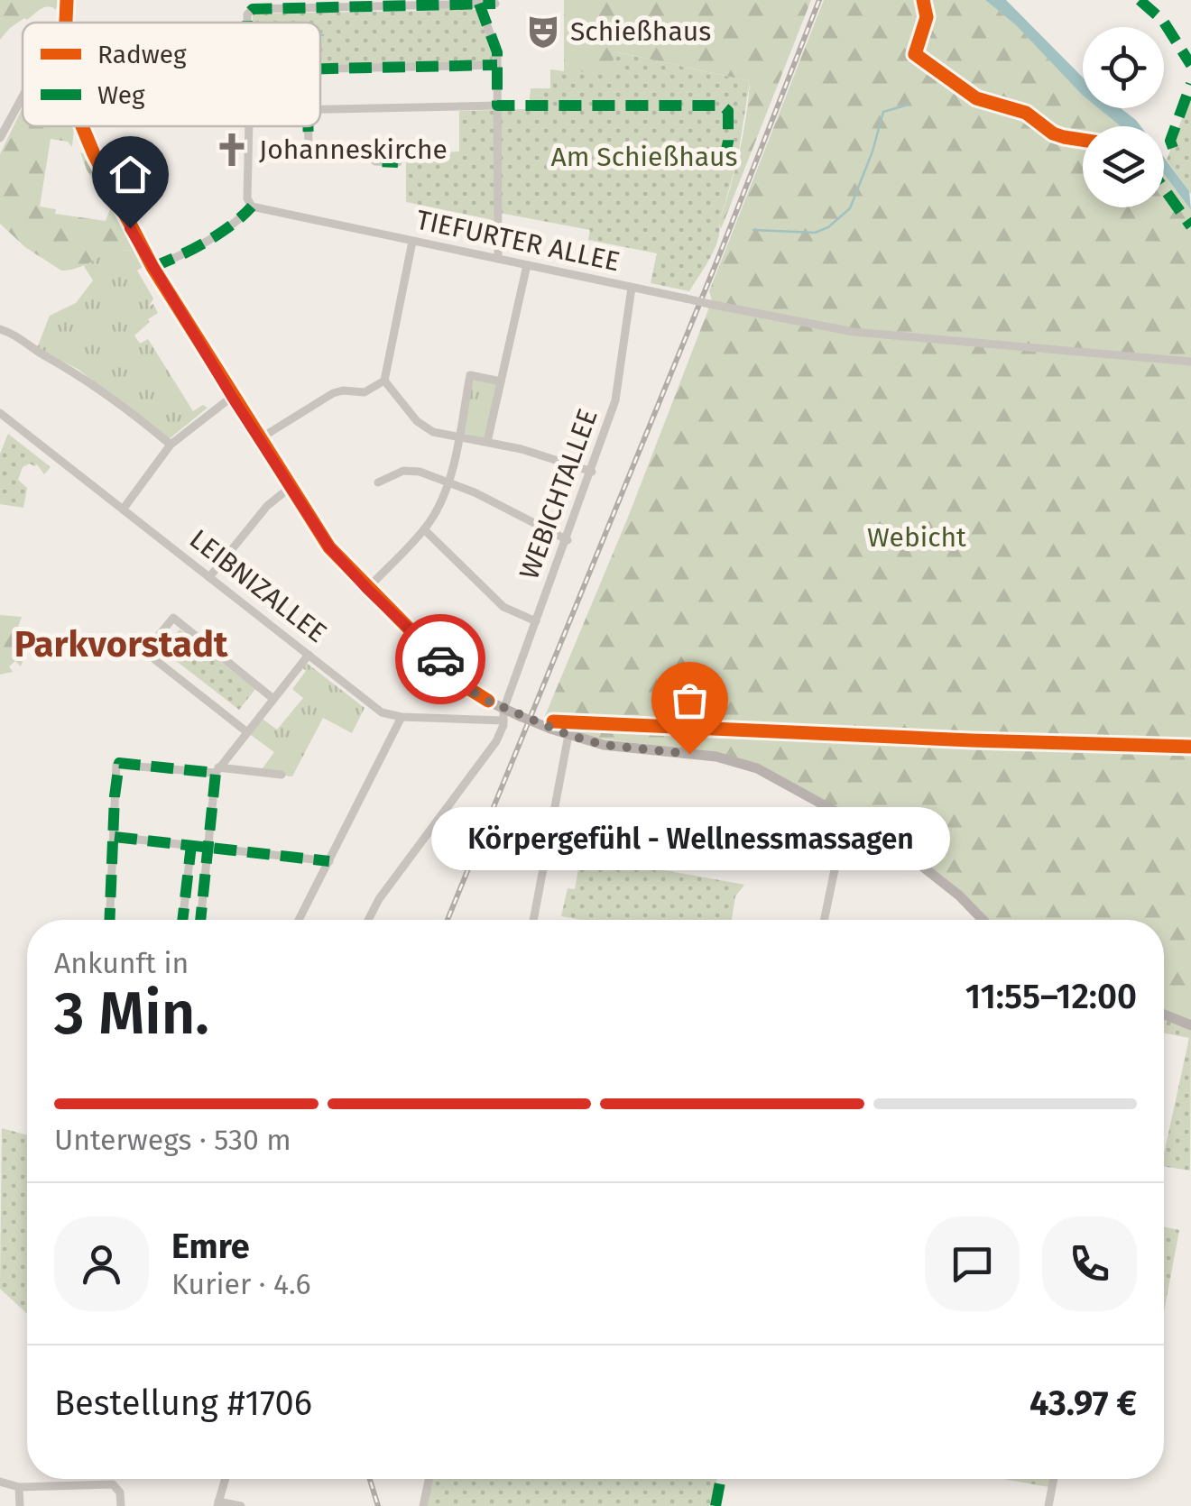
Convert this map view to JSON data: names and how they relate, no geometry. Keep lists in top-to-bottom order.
{
  "streets": {
    "street": ["TIEFURTER ALLEE", "WEBICHTALLEE", "LEIBNIZALLEE"]
  },
  "crossings": [
    ["TIEFURTER ALLEE", "WEBICHTALLEE"],
    ["WEBICHTALLEE", "LEIBNIZALLEE"]
  ],
  "districts": ["Parkvorstadt"],
  "parks": ["Am Schießhaus", "Webicht"],
  "places": {
    "theatre": ["Schießhaus"],
    "church": ["Johanneskirche"],
    "other": ["Körpergefühl - Wellnessmassagen"]
  },
  "legend": ["Radweg", "Weg"],
  "page": {
    "bubble": "Körpergefühl - Wellnessmassagen",
    "heading": ["3 Min.", "Ankunft in", "11:55–12:00"],
    "panel": [
      "Emre",
      "Kurier · 4.6",
      "Bestellung #1706",
      "43.97 €"
    ],
    "bar": "Unterwegs · 530 m"
  }
}
